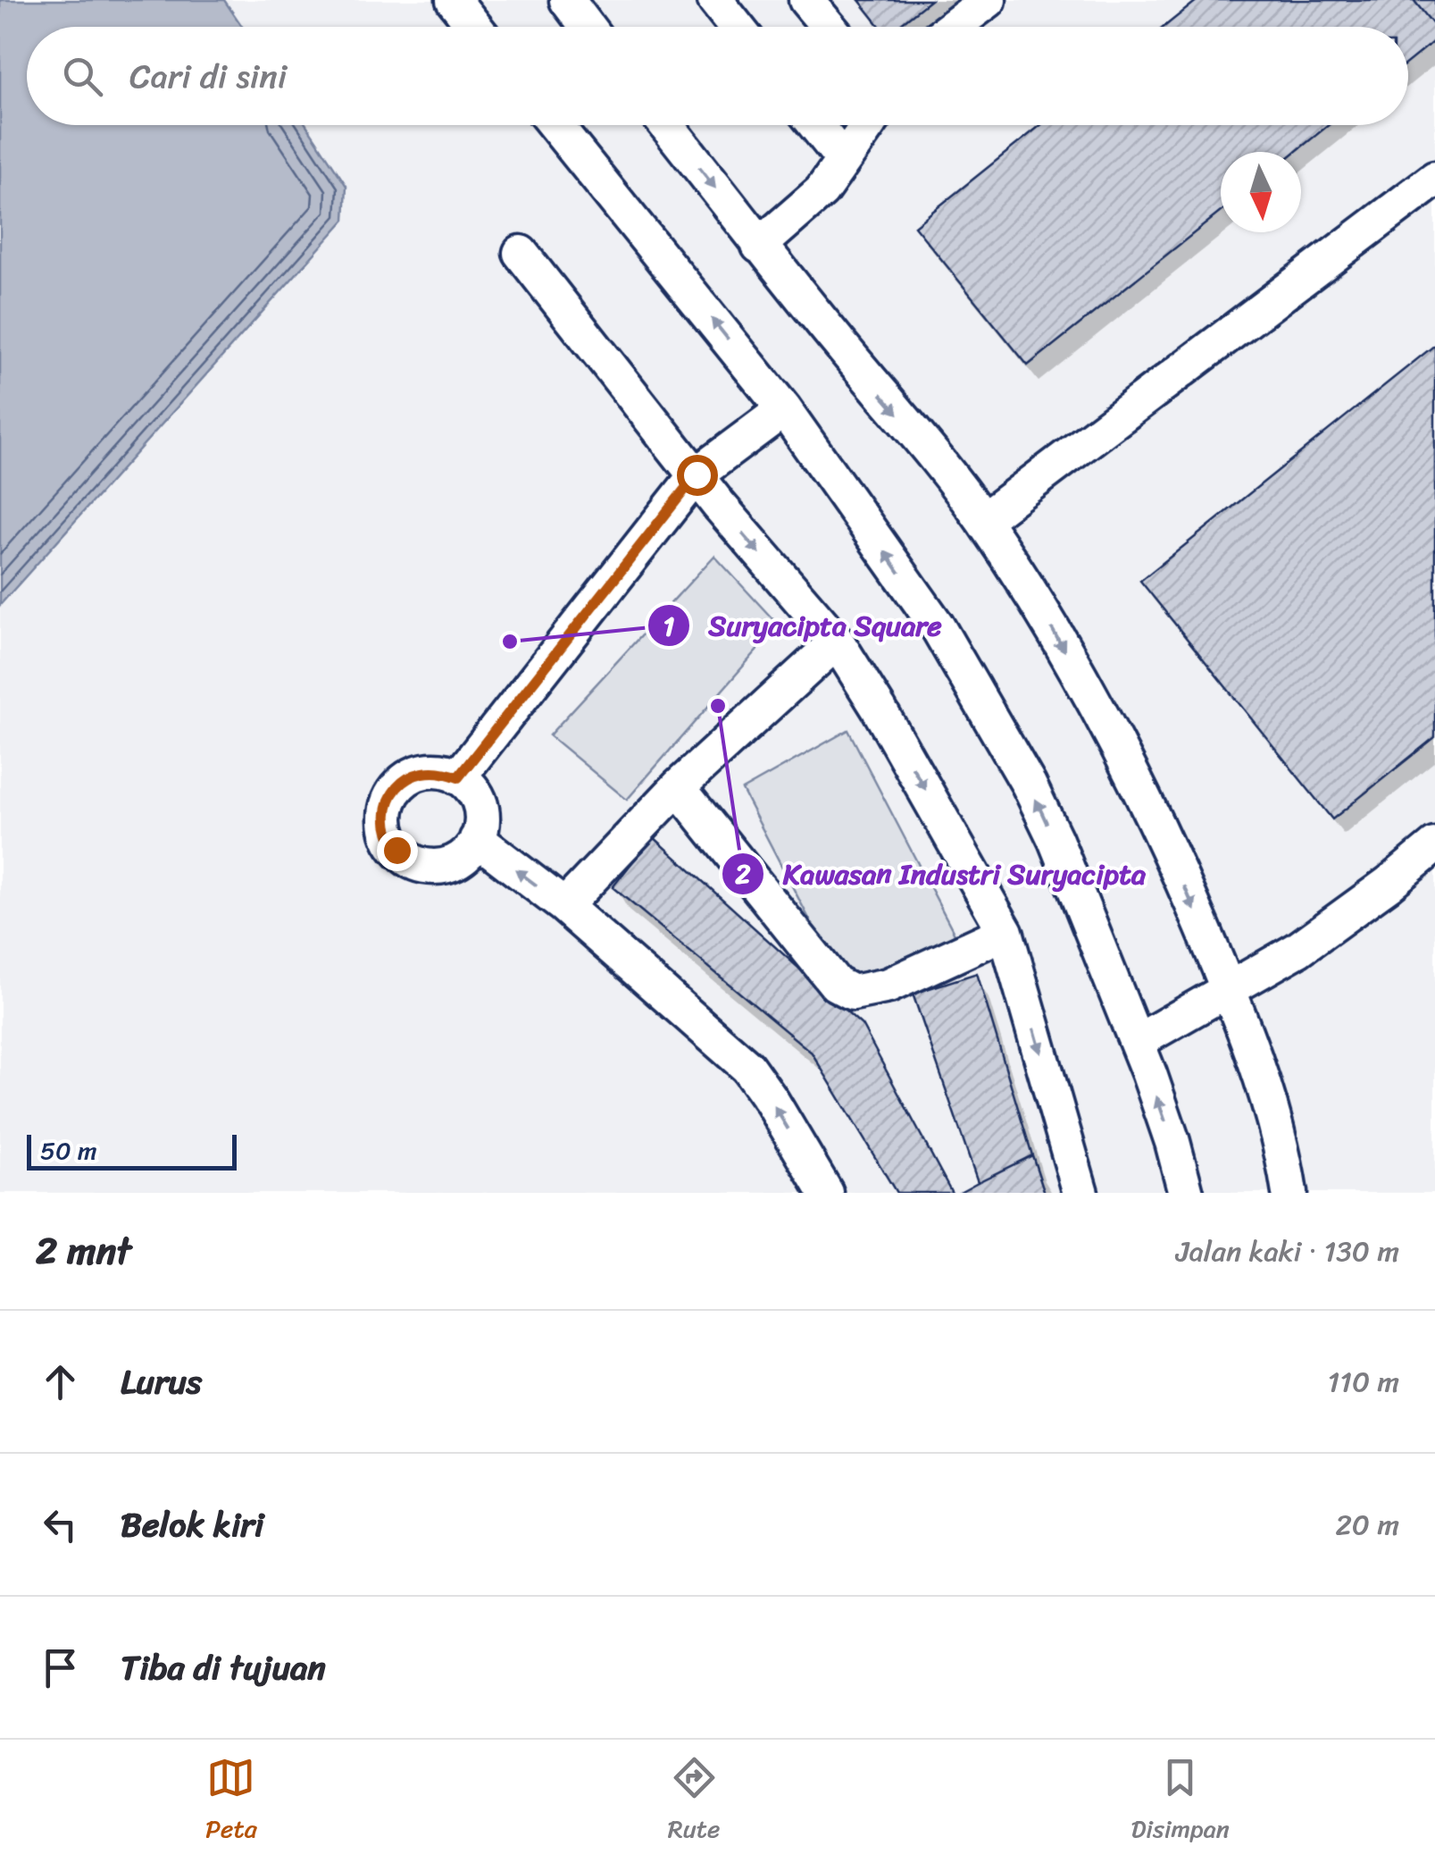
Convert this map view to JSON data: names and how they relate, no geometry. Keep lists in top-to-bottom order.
{
  "places": ["Suryacipta Square", "Kawasan Industri Suryacipta"],
  "scale_bar": "50 m",
  "north": "bottom",
  "page": {
    "search": "Cari di sini",
    "scale": "50 m",
    "heading": ["2 mnt", "Jalan kaki · 130 m"],
    "list": [
      ["Lurus", "110 m"],
      ["Belok kiri", "20 m"],
      "Tiba di tujuan"
    ],
    "nav": ["Peta", "Rute", "Disimpan"]
  }
}
